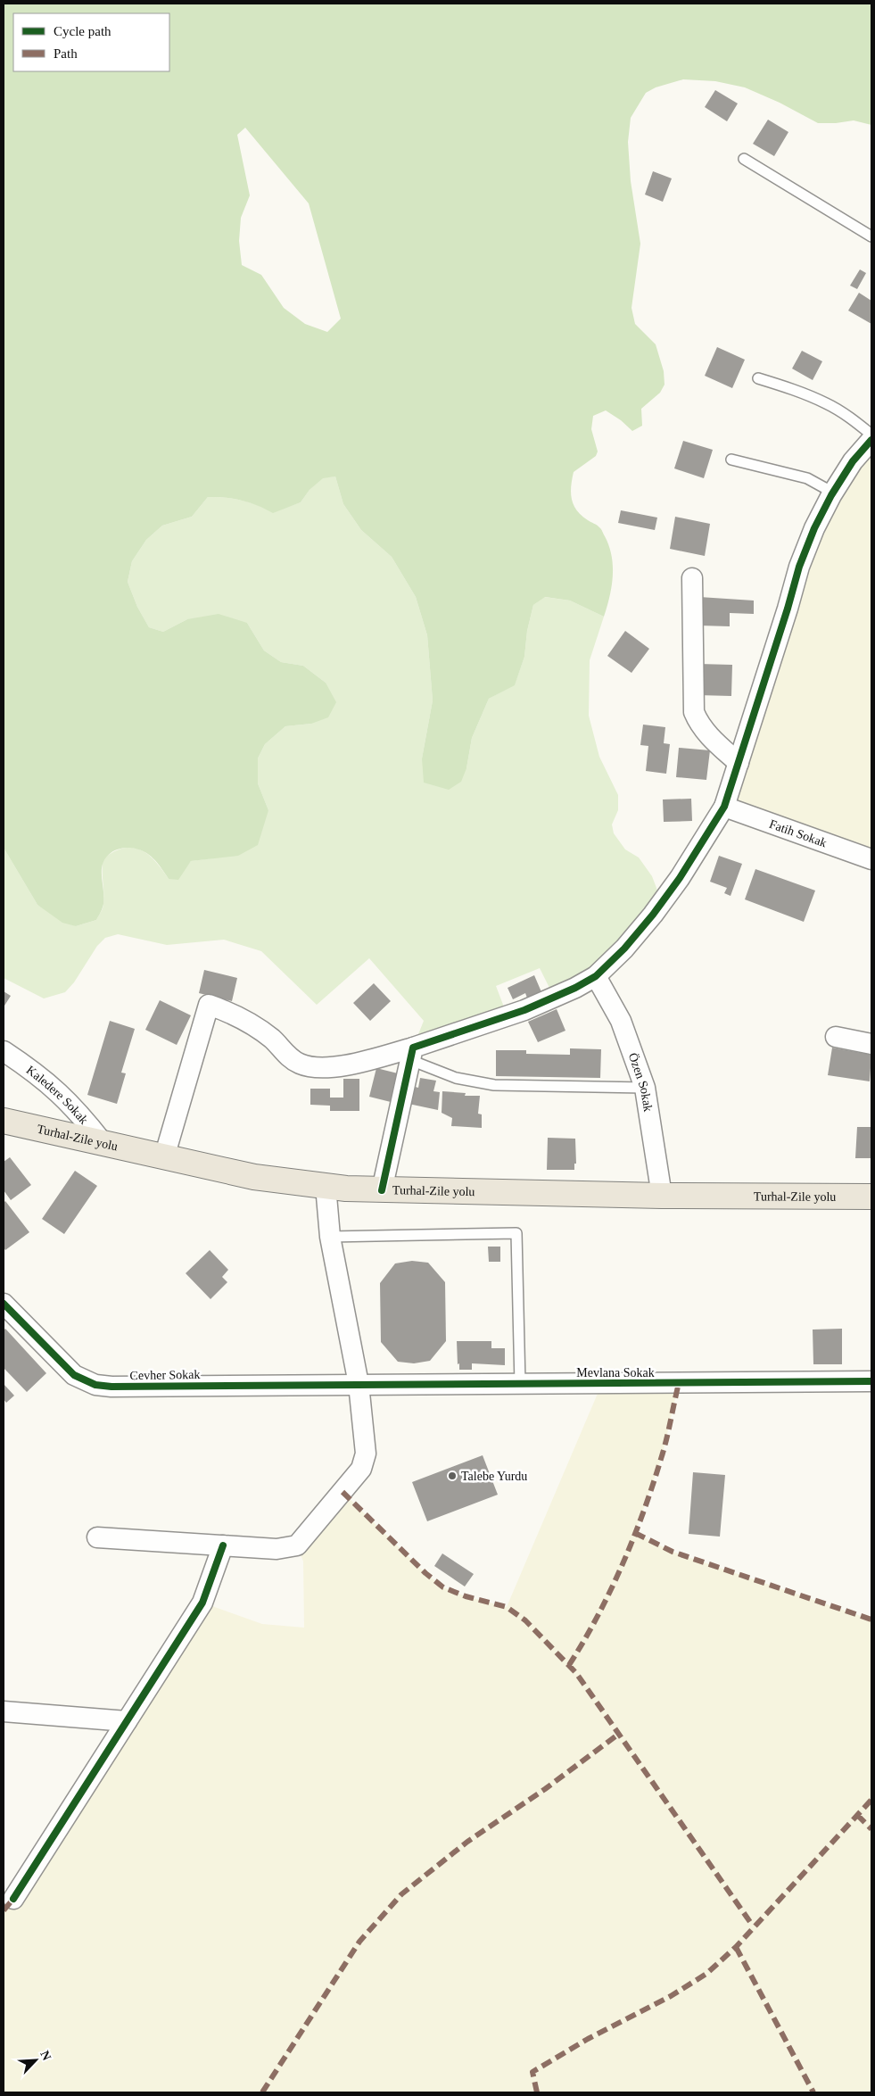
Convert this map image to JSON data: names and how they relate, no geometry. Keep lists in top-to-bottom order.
{
  "streets": {
    "main road": ["Turhal-Zile yolu"],
    "street": [
      "Fatih Sokak",
      "Özen Sokak",
      "Kaledere Sokak",
      "Mevlana Sokak",
      "Cevher Sokak"
    ]
  },
  "crossings": [
    ["Özen Sokak", "Turhal-Zile yolu"],
    ["Kaledere Sokak", "Turhal-Zile yolu"],
    ["Mevlana Sokak", "Cevher Sokak"]
  ],
  "places": ["Talebe Yurdu"],
  "legend": ["Cycle path", "Path"],
  "north": "top right"
}
